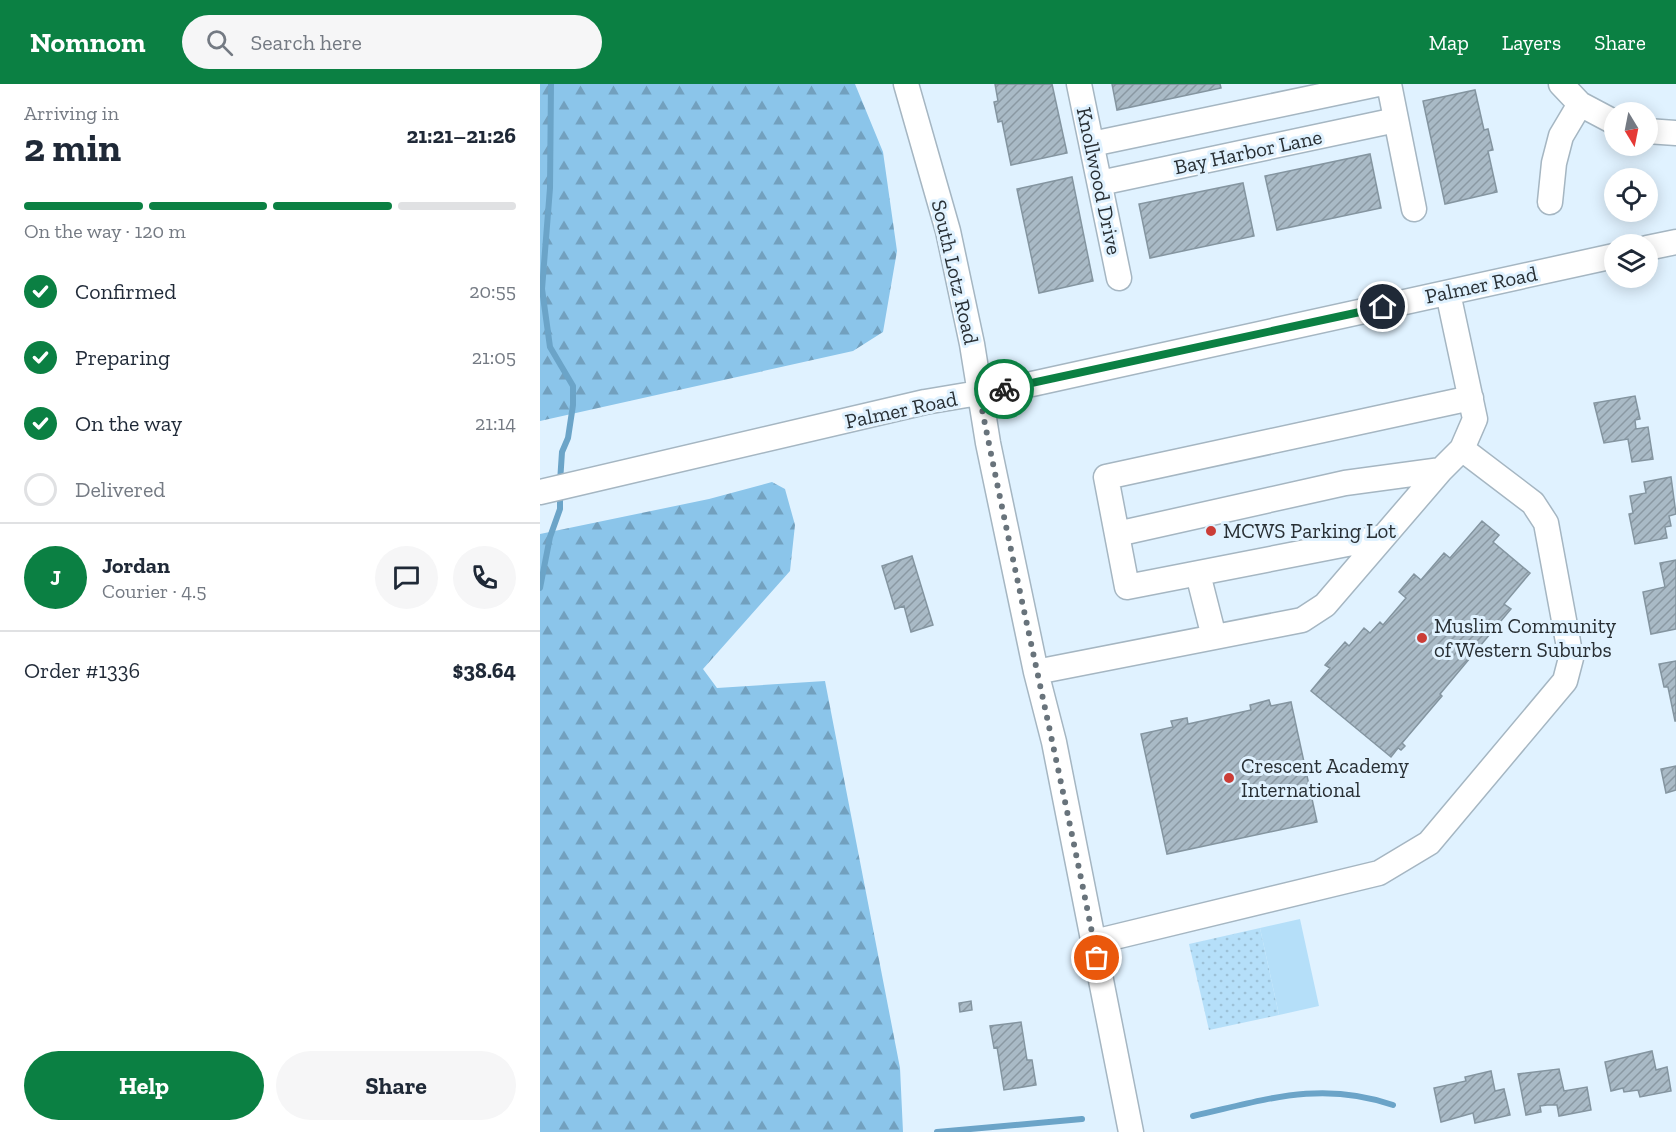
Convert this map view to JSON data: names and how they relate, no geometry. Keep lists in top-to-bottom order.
{
  "streets": {
    "street": [
      "Bay Harbor Lane",
      "Knollwood Drive",
      "South Lotz Road",
      "Palmer Road"
    ]
  },
  "crossings": [
    ["Bay Harbor Lane", "Knollwood Drive"],
    ["South Lotz Road", "Palmer Road"]
  ],
  "places": ["MCWS Parking Lot", "Muslim Community of Western Suburbs", "Crescent Academy International"],
  "north": "bottom",
  "page": {
    "header": "Nomnom",
    "search": "Search here",
    "nav": ["Map", "Layers", "Share"],
    "heading": ["2 min", "Arriving in", "21:21–21:26"],
    "panel": [
      "Jordan",
      "Courier · 4.5",
      "Order #1336",
      "$38.64"
    ],
    "bar": "On the way · 120 m",
    "list": [
      ["Confirmed", "20:55"],
      ["Preparing", "21:05"],
      ["On the way", "21:14"],
      "Delivered"
    ],
    "round": "J",
    "buttons": ["Help", "Share"]
  }
}
